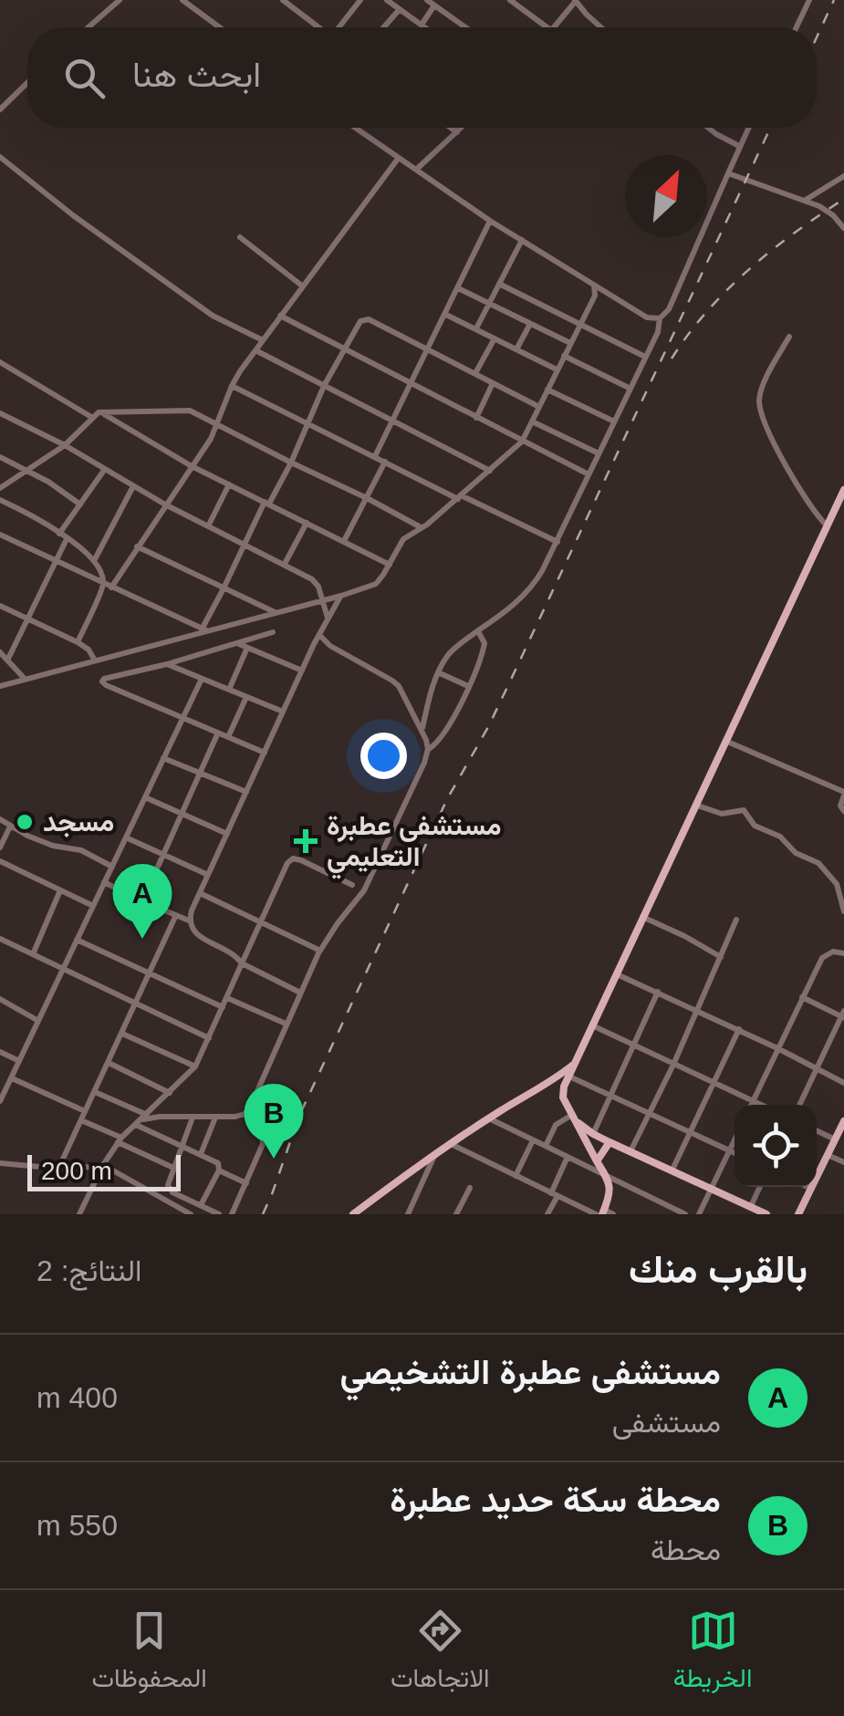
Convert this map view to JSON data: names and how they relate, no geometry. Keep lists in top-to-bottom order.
{
  "places": {
    "other": ["مسجد"],
    "health": ["مستشفى عطبرة التعليمي"]
  },
  "scale_bar": "200 m",
  "north": "top right",
  "page": {
    "search": "ابحث هنا",
    "pins": ["A", "B"],
    "scale": "200 m",
    "heading": ["بالقرب منك", "النتائج: 2"],
    "list": [
      {
        "mark": "A",
        "name": "مستشفى عطبرة التشخيصي",
        "note": "مستشفى",
        "value": "400 m"
      },
      {
        "mark": "B",
        "name": "محطة سكة حديد عطبرة",
        "note": "محطة",
        "value": "550 m"
      }
    ],
    "nav": ["الخريطة", "الاتجاهات", "المحفوظات"]
  }
}
